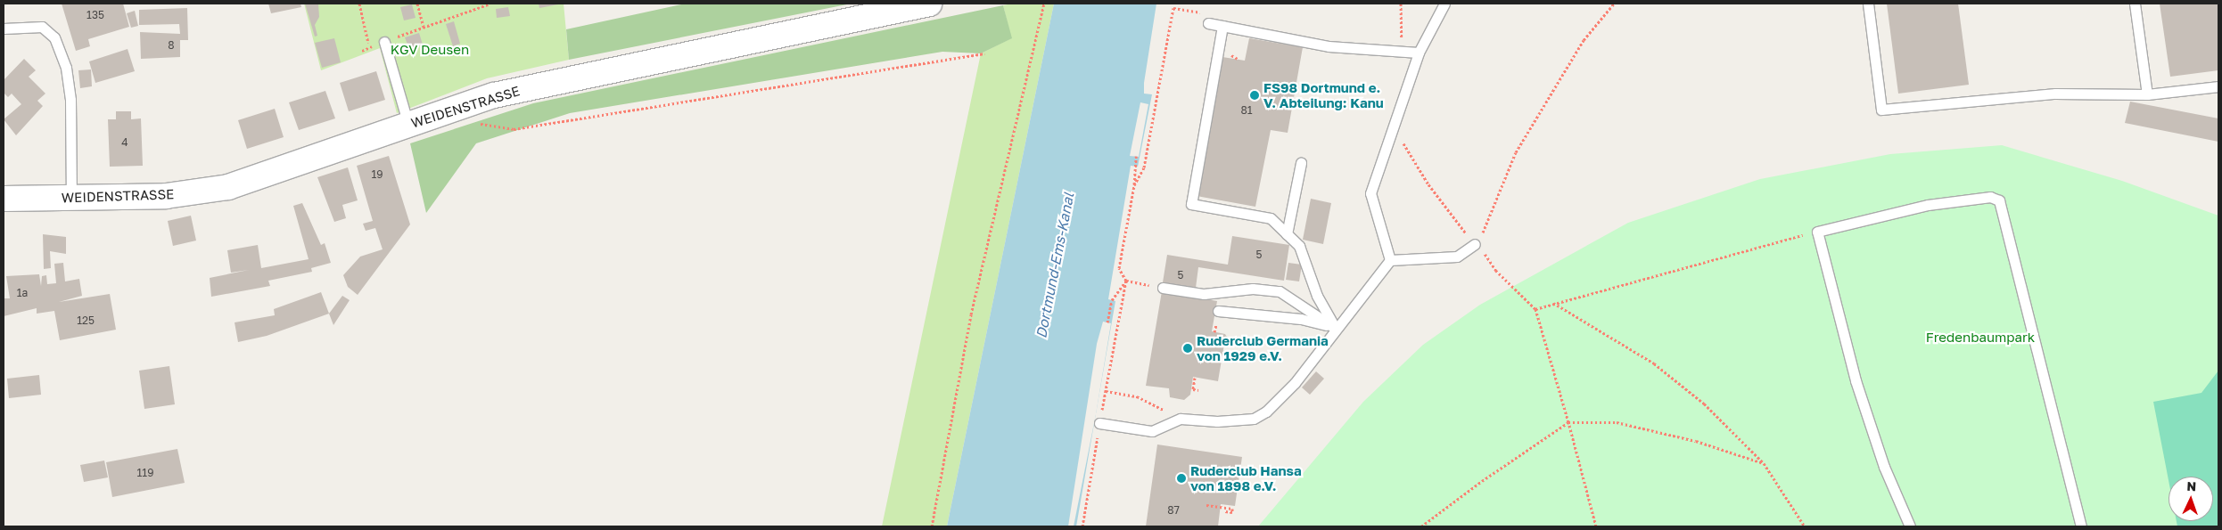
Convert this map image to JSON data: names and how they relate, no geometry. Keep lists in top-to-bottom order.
{
  "streets": {
    "street": ["WEIDENSTRASSE"]
  },
  "water": ["Dortmund-Ems-Kanal"],
  "parks": ["KGV Deusen", "Fredenbaumpark"],
  "places": ["FS98 Dortmund e. V. Abteilung: Kanu", "Ruderclub Germania von 1929 e.V.", "Ruderclub Hansa von 1898 e.V."],
  "house_numbers": [
    "135",
    "8",
    "81",
    "4",
    "19",
    "5",
    "5",
    "1a",
    "125",
    "119",
    "87"
  ],
  "north": "top"
}
